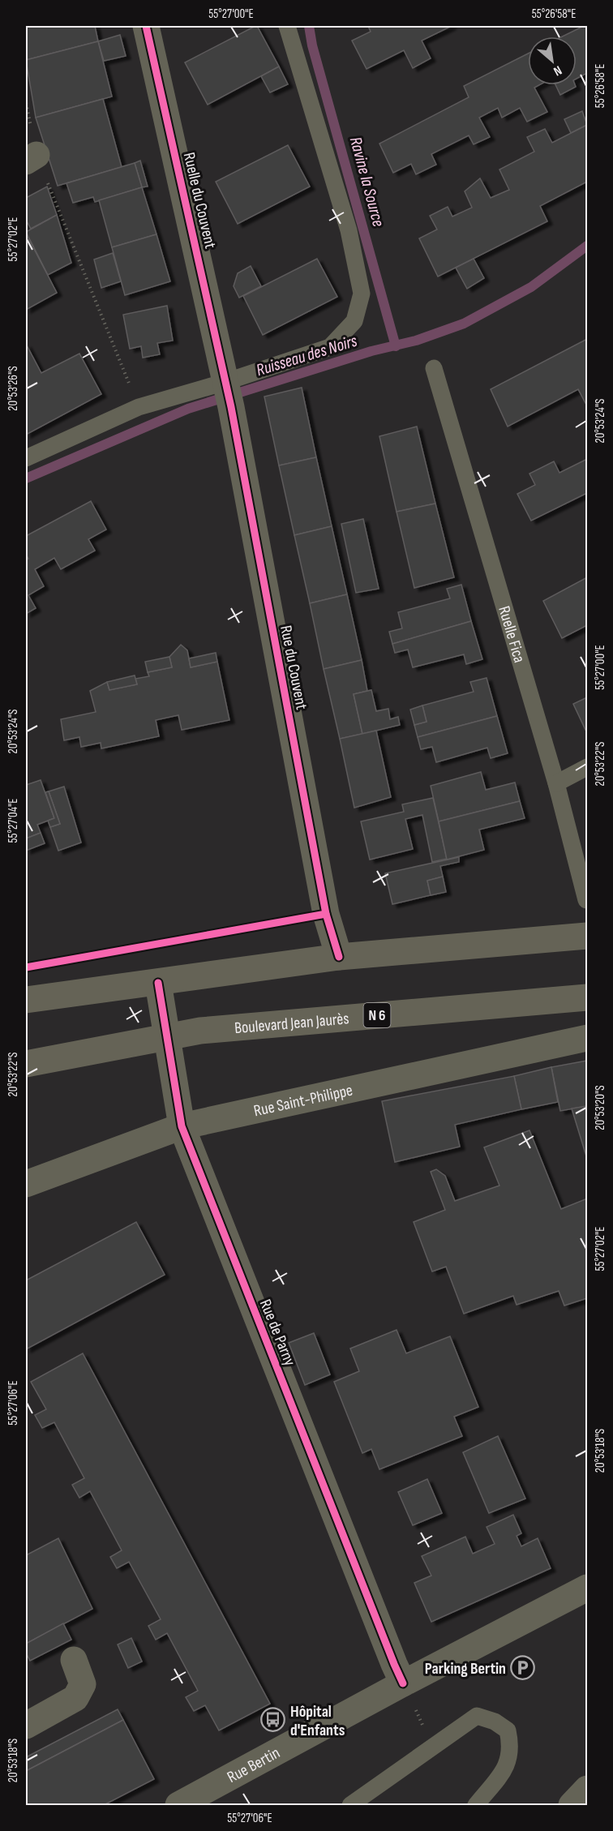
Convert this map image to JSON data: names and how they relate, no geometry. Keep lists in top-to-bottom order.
{
  "streets": {
    "main road": ["N 6", "Boulevard Jean Jaurès"],
    "street": [
      "Ruelle du Couvent",
      "Rue du Couvent",
      "Rue Saint-Philippe",
      "Rue de Parny",
      "Rue Bertin"
    ],
    "lane": ["Ruelle Fica"]
  },
  "crossings": [
    ["Ruelle du Couvent", "Rue du Couvent"],
    ["Boulevard Jean Jaurès", "Rue de Parny"],
    ["Rue Saint-Philippe", "Rue de Parny"],
    ["Rue de Parny", "Rue Bertin"]
  ],
  "water": ["Ravine la Source", "Ruisseau des Noirs"],
  "places": {
    "parking": ["Parking Bertin"],
    "bus stop": ["Hôpital d'Enfants"]
  },
  "north": "bottom right",
  "coordinates": [
    "55°27'00\"E",
    "55°26'58\"E",
    "55°27'02\"E",
    "20°53'26\"S",
    "20°53'24\"S",
    "20°53'22\"S",
    "55°27'04\"E",
    "20°53'20\"S",
    "55°27'06\"E",
    "20°53'18\"S"
  ]
}
